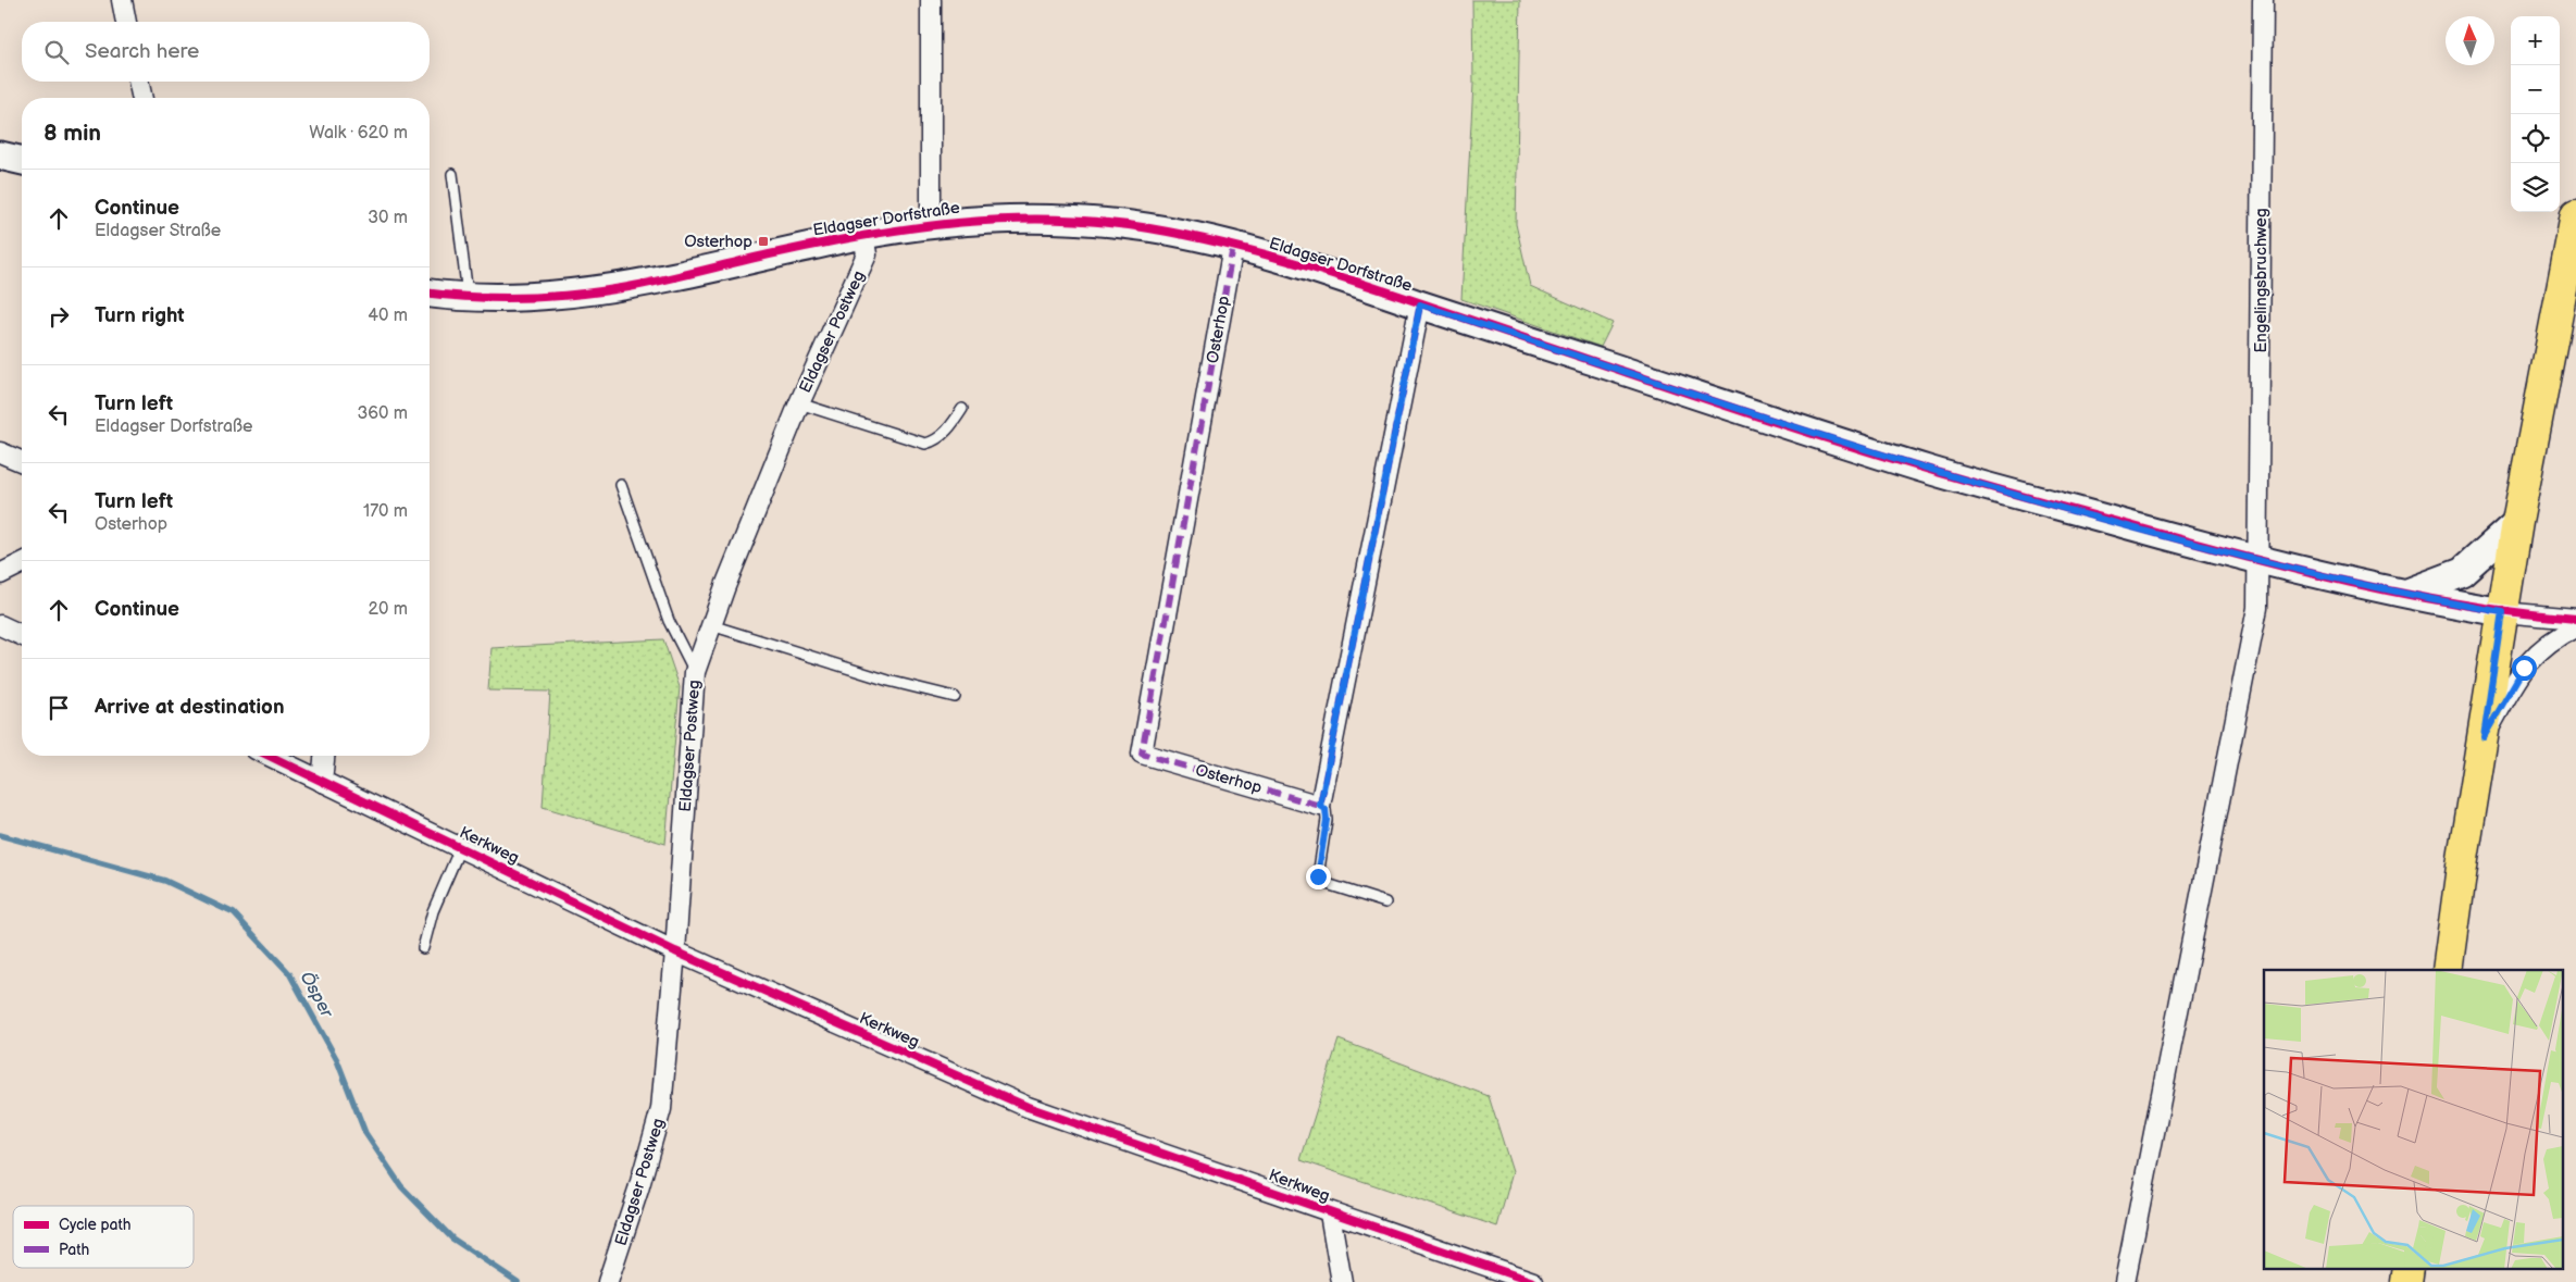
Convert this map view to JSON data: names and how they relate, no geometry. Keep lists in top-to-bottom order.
{
  "streets": {
    "street": [
      "Eldagser Dorfstraße",
      "Engelingsbruchweg",
      "Osterhop",
      "Eldagser Postweg",
      "Kerkweg"
    ]
  },
  "crossings": [
    ["Eldagser Dorfstraße", "Engelingsbruchweg"],
    ["Eldagser Dorfstraße", "Osterhop"],
    ["Eldagser Dorfstraße", "Eldagser Postweg"],
    ["Eldagser Postweg", "Kerkweg"]
  ],
  "water": ["Ösper"],
  "places": {
    "transit": ["Osterhop"]
  },
  "legend": ["Cycle path", "Path"],
  "north": "top",
  "page": {
    "map_buttons": ["+", "−"],
    "search": "Search here",
    "heading": ["8 min", "Walk · 620 m"],
    "list": [
      ["Continue", "Eldagser Straße", "30 m"],
      ["Turn right", "40 m"],
      ["Turn left", "Eldagser Dorfstraße", "360 m"],
      ["Turn left", "Osterhop", "170 m"],
      ["Continue", "20 m"],
      "Arrive at destination"
    ]
  }
}
